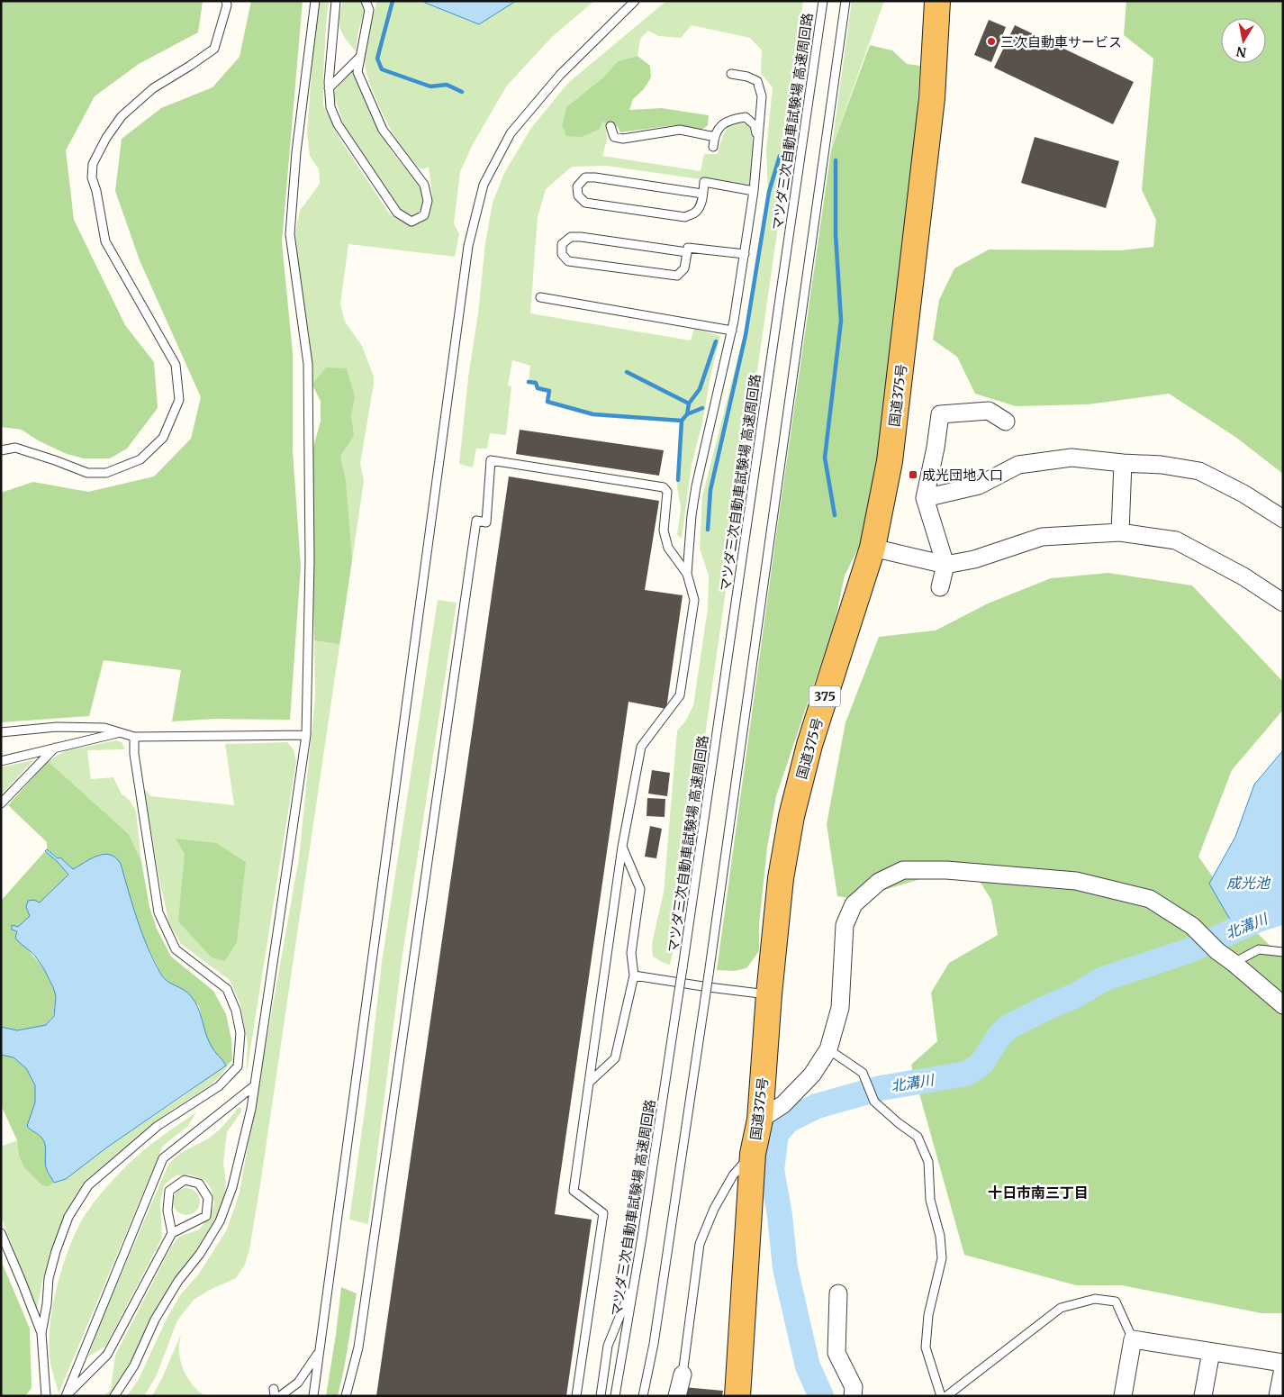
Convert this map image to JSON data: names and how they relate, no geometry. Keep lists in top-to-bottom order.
{
  "streets": {
    "highway": ["国道375号", "375"],
    "lane": ["マツダ三次自動車試験場 高速周回路"]
  },
  "districts": ["十日市南三丁目"],
  "water": ["成光池", "北溝川"],
  "places": {
    "other": ["三次自動車サービス"],
    "transit": ["成光団地入口"]
  },
  "north": "bottom"
}
